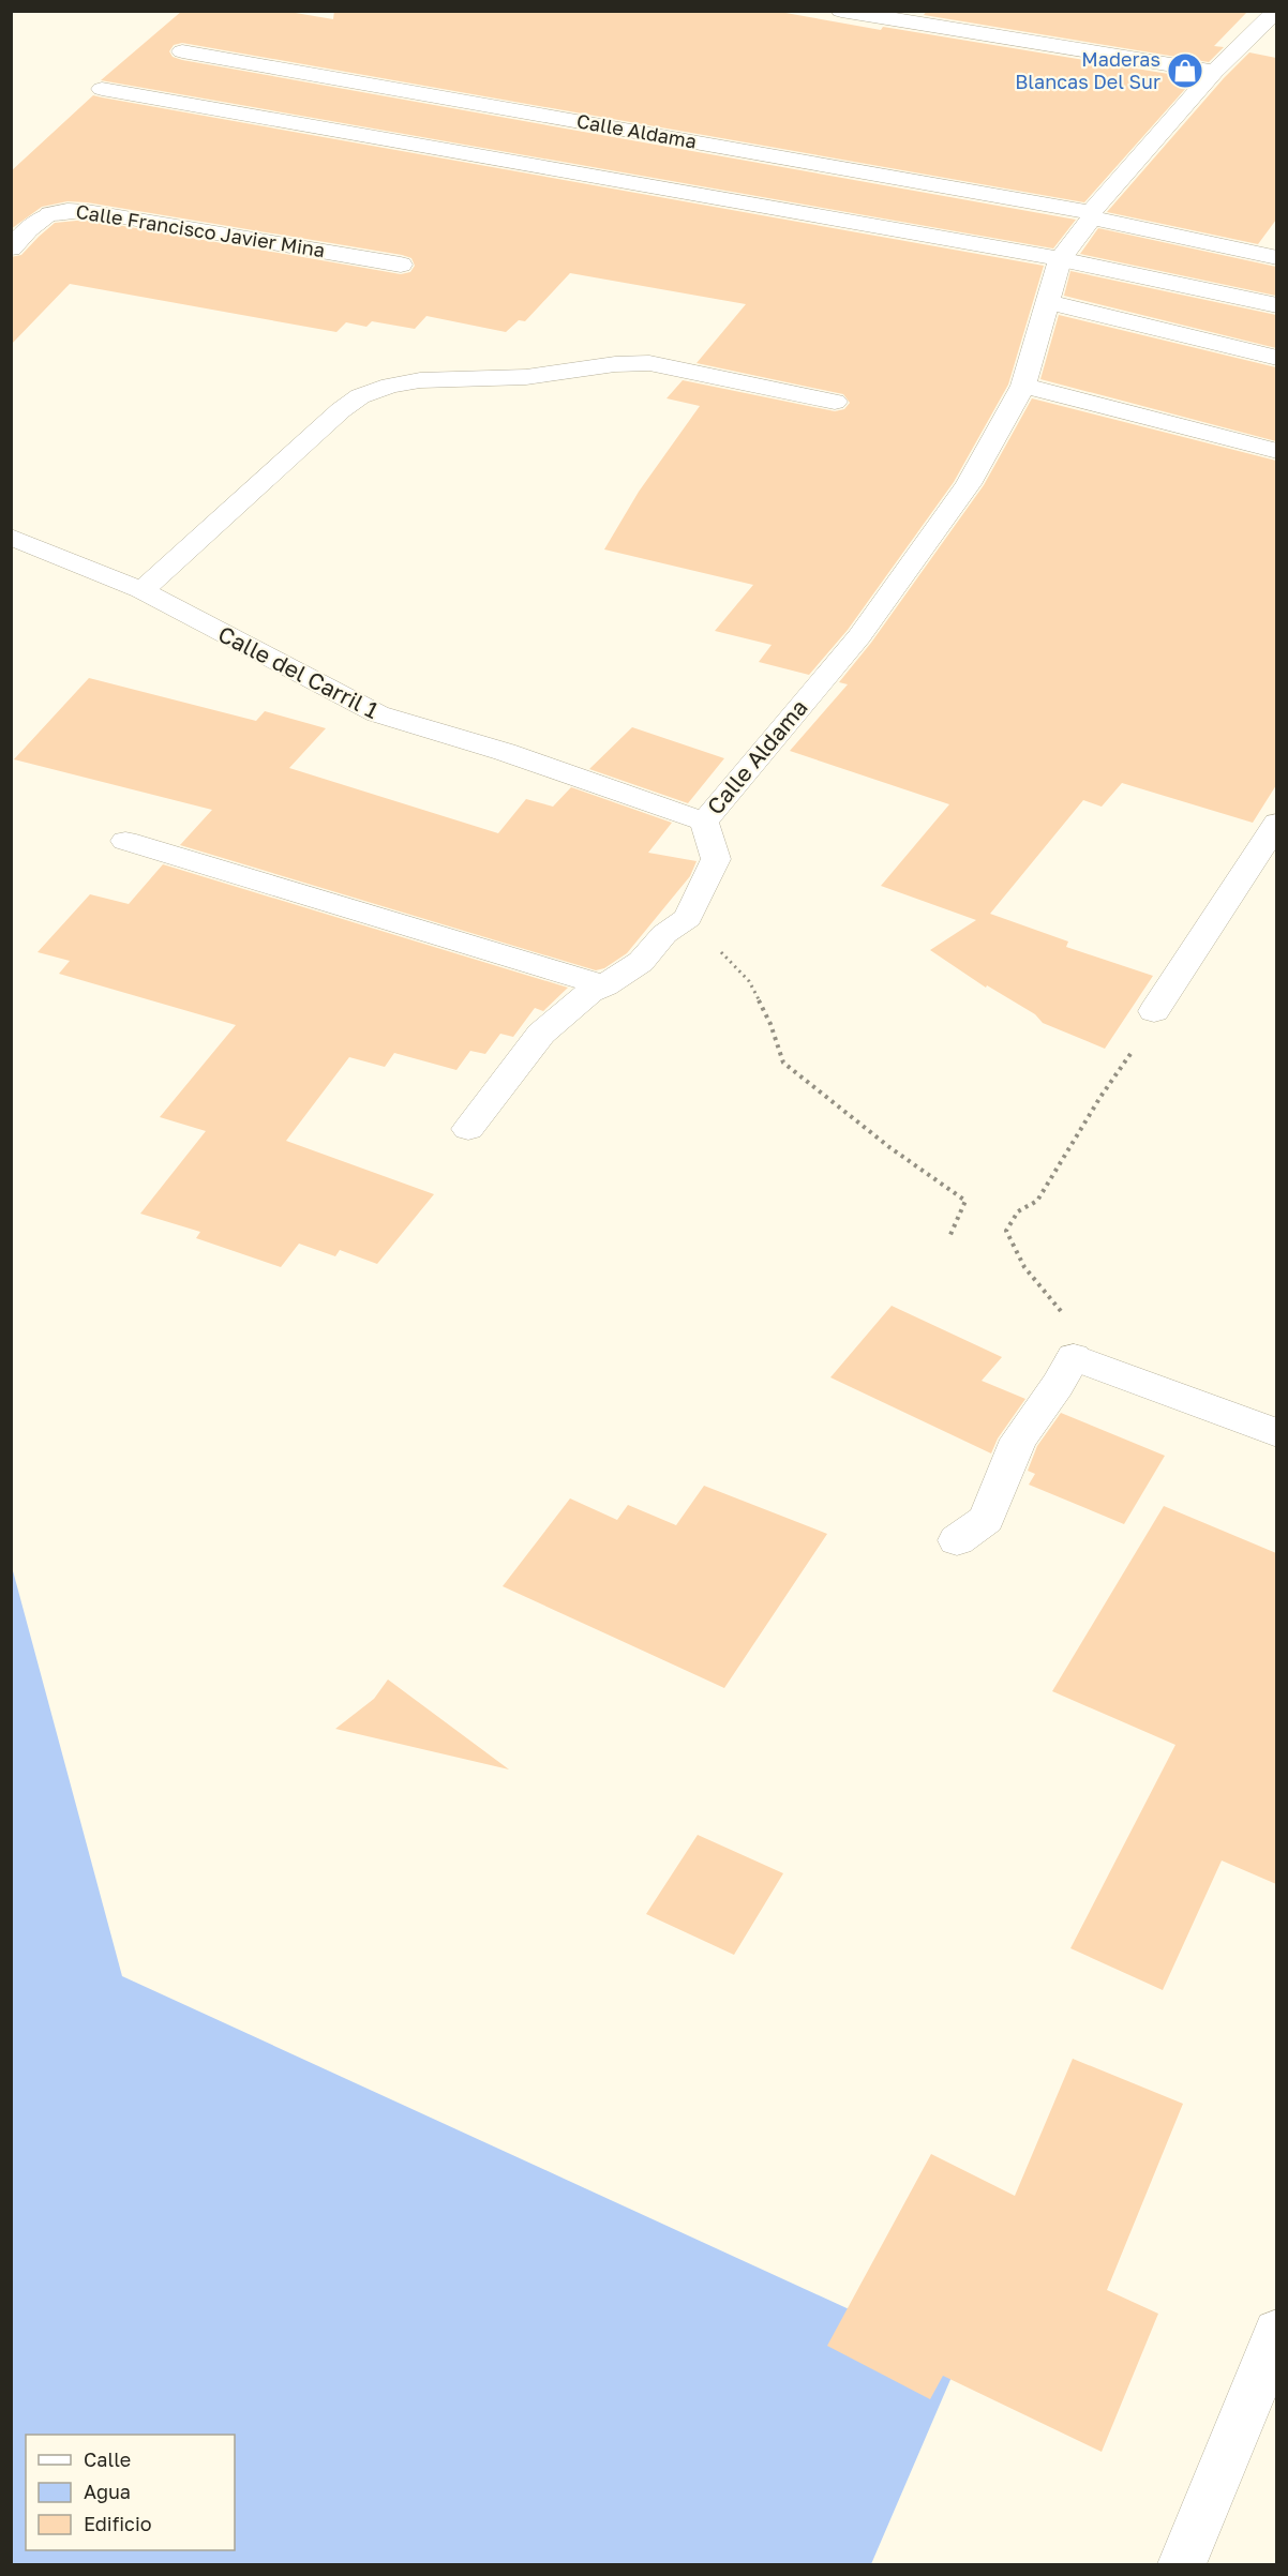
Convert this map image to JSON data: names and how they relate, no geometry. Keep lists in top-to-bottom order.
{
  "streets": {
    "street": ["Calle Aldama", "Calle Francisco Javier Mina", "Calle del Carril 1"]
  },
  "crossings": [
    ["Calle Aldama", "Calle del Carril 1"]
  ],
  "places": {
    "shop": ["Maderas Blancas Del Sur"]
  },
  "legend": ["Calle", "Agua", "Edificio"]
}
